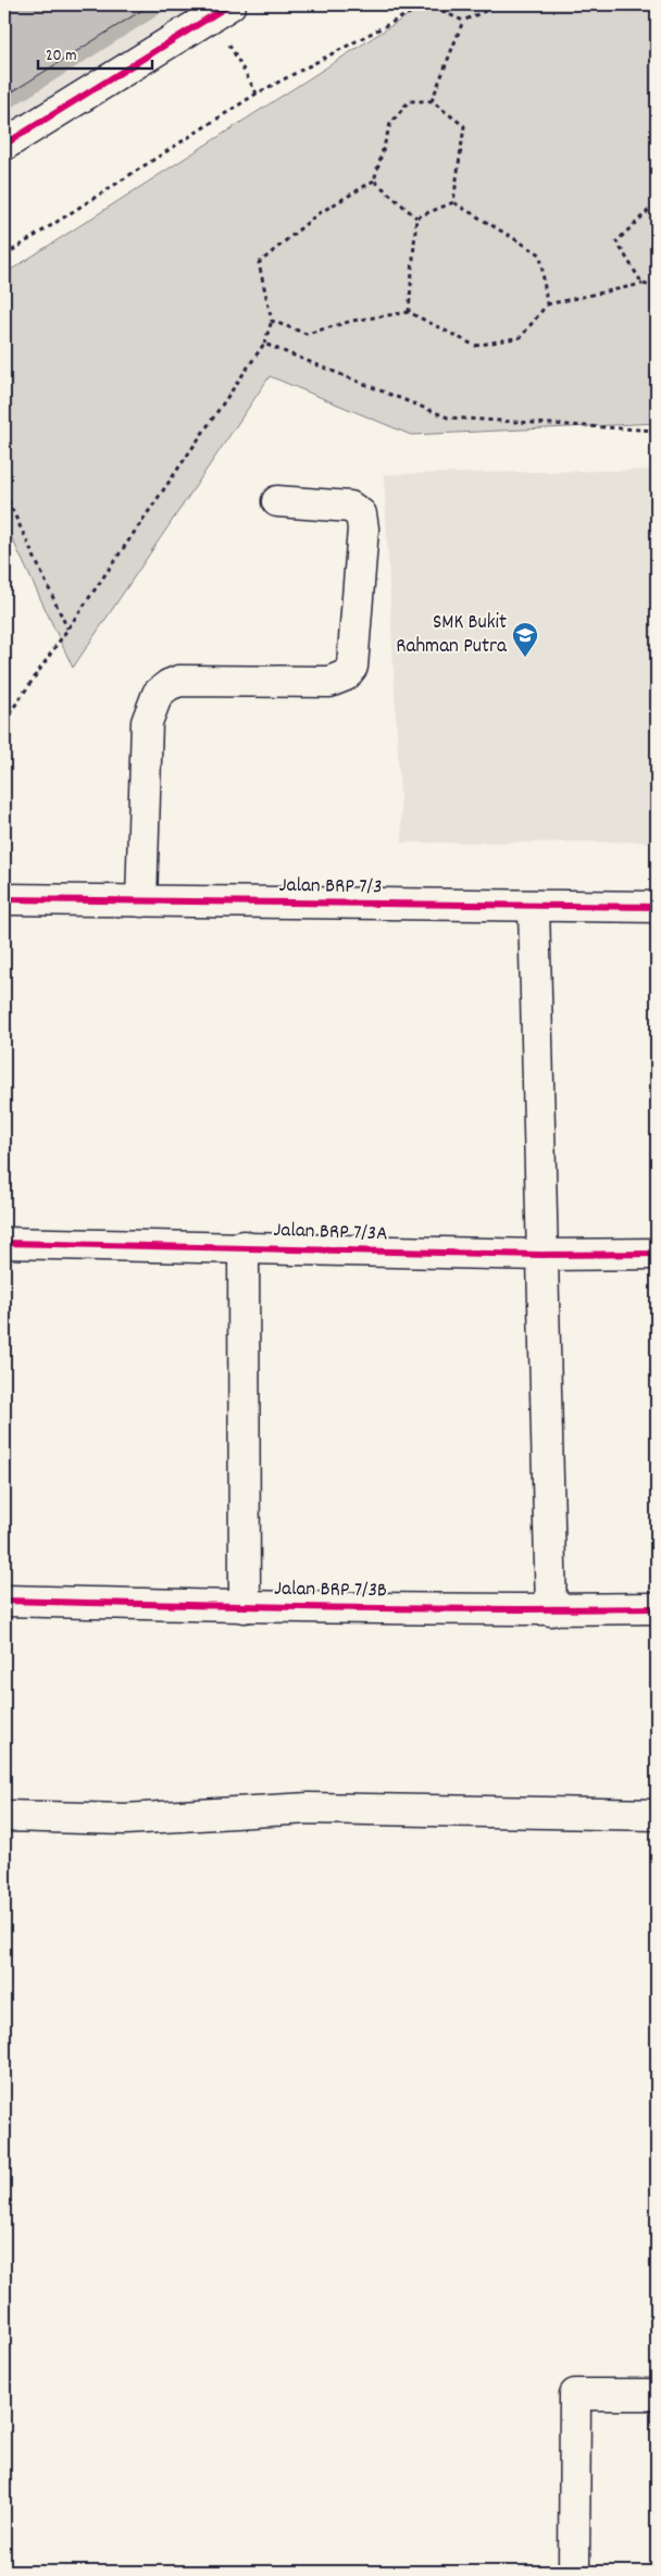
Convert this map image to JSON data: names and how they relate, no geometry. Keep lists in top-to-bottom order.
{
  "streets": {
    "street": ["Jalan BRP 7/3", "Jalan BRP 7/3A", "Jalan BRP 7/3B"]
  },
  "places": {
    "school or university": ["SMK Bukit Rahman Putra"]
  },
  "scale_bar": "20 m"
}
